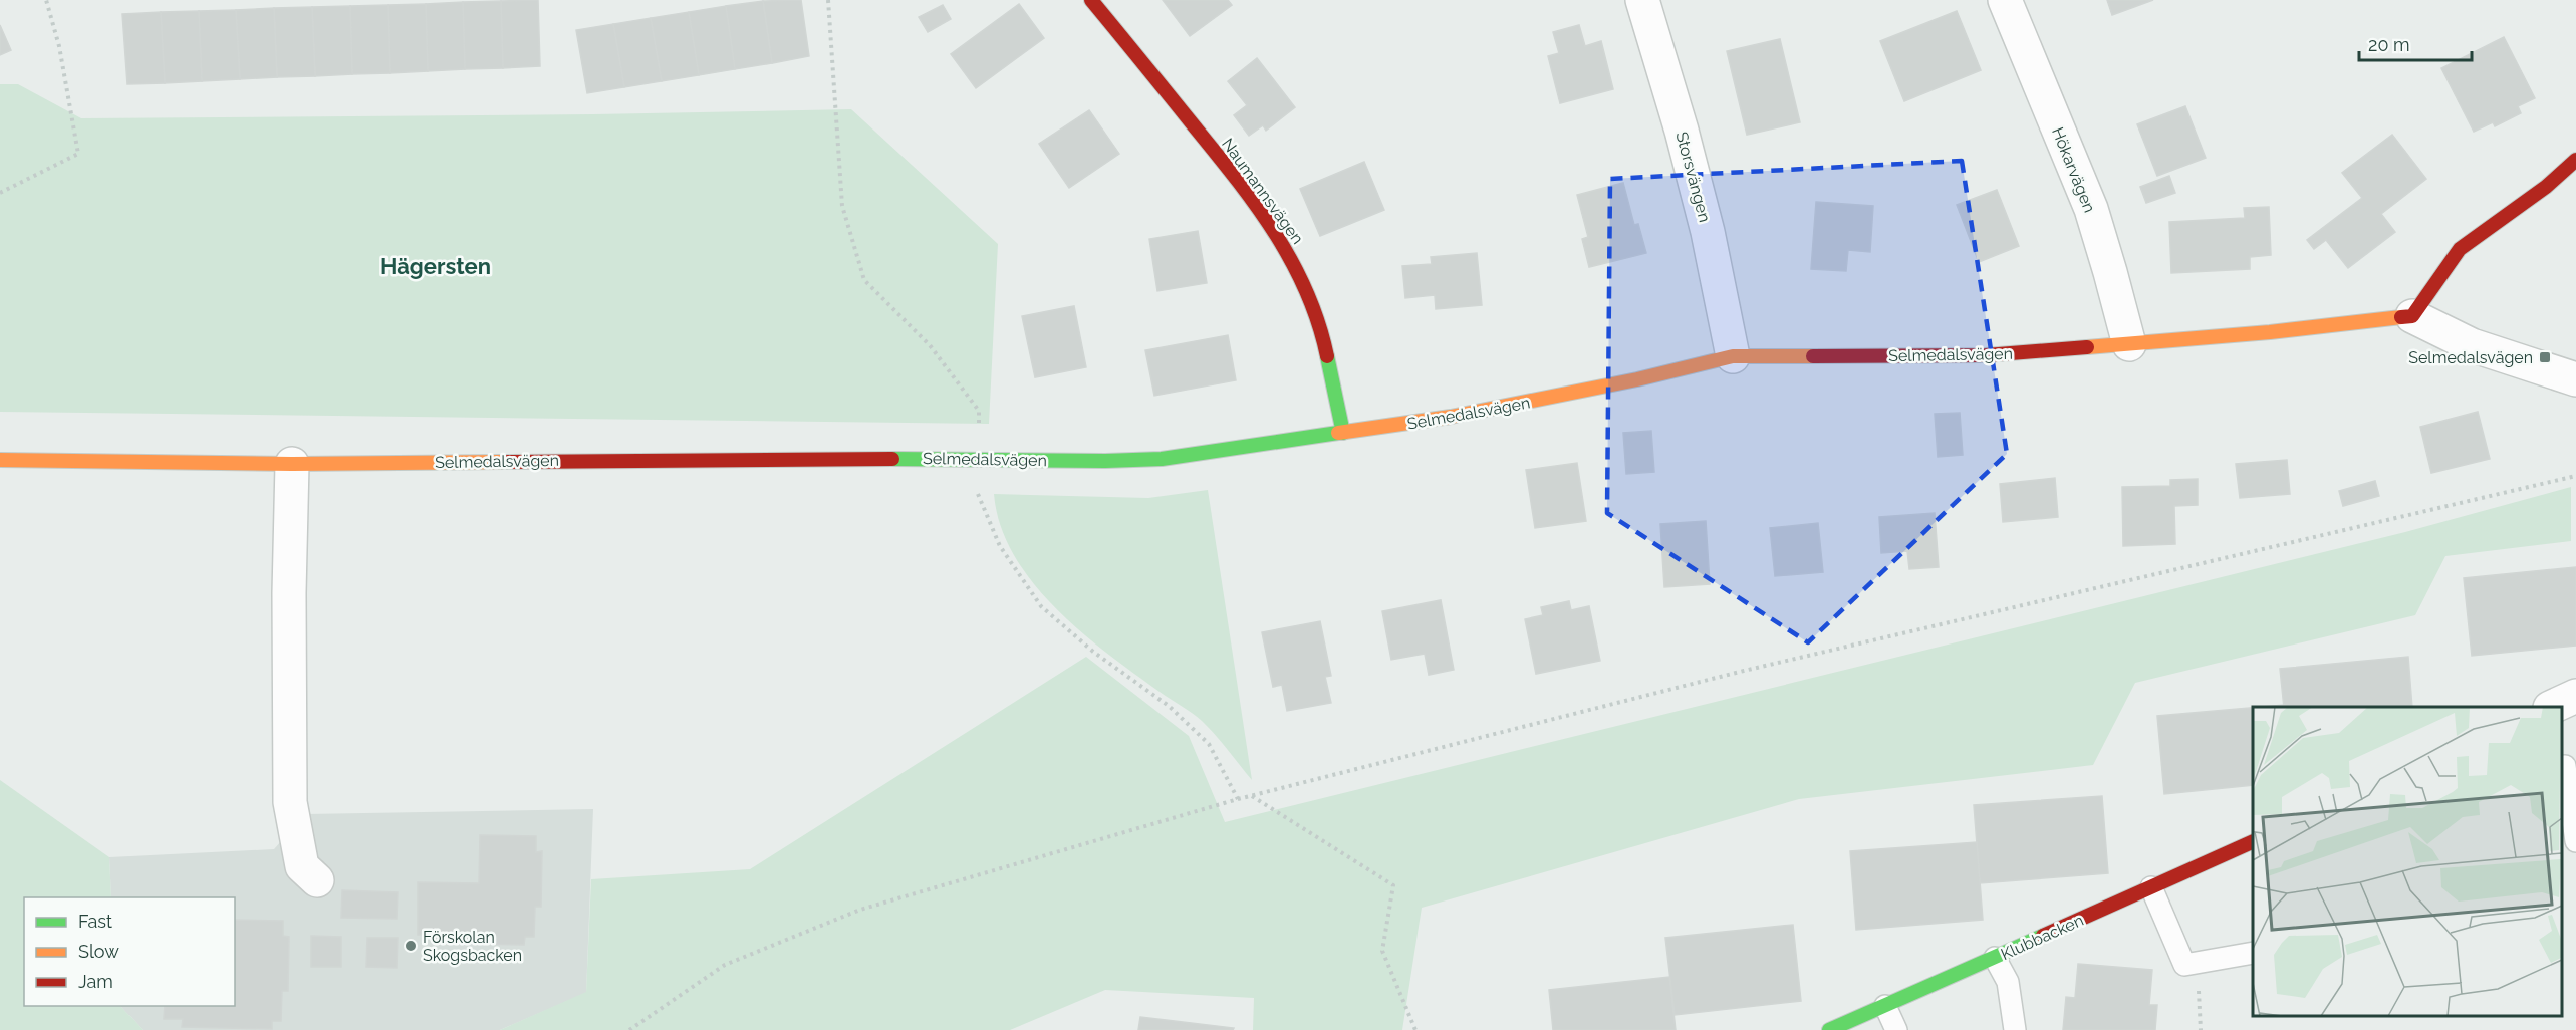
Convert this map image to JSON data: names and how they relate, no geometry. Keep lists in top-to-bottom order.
{
  "streets": {
    "street": [
      "Hökarvägen",
      "Storsvängen",
      "Naumannsvägen",
      "Selmedalsvägen",
      "Klubbacken"
    ]
  },
  "crossings": [
    ["Hökarvägen", "Selmedalsvägen"],
    ["Storsvängen", "Selmedalsvägen"],
    ["Naumannsvägen", "Selmedalsvägen"]
  ],
  "districts": ["Hägersten"],
  "places": {
    "transit": ["Selmedalsvägen"],
    "other": ["Förskolan Skogsbacken"]
  },
  "legend": ["Fast", "Slow", "Jam"],
  "scale_bar": "20 m"
}
